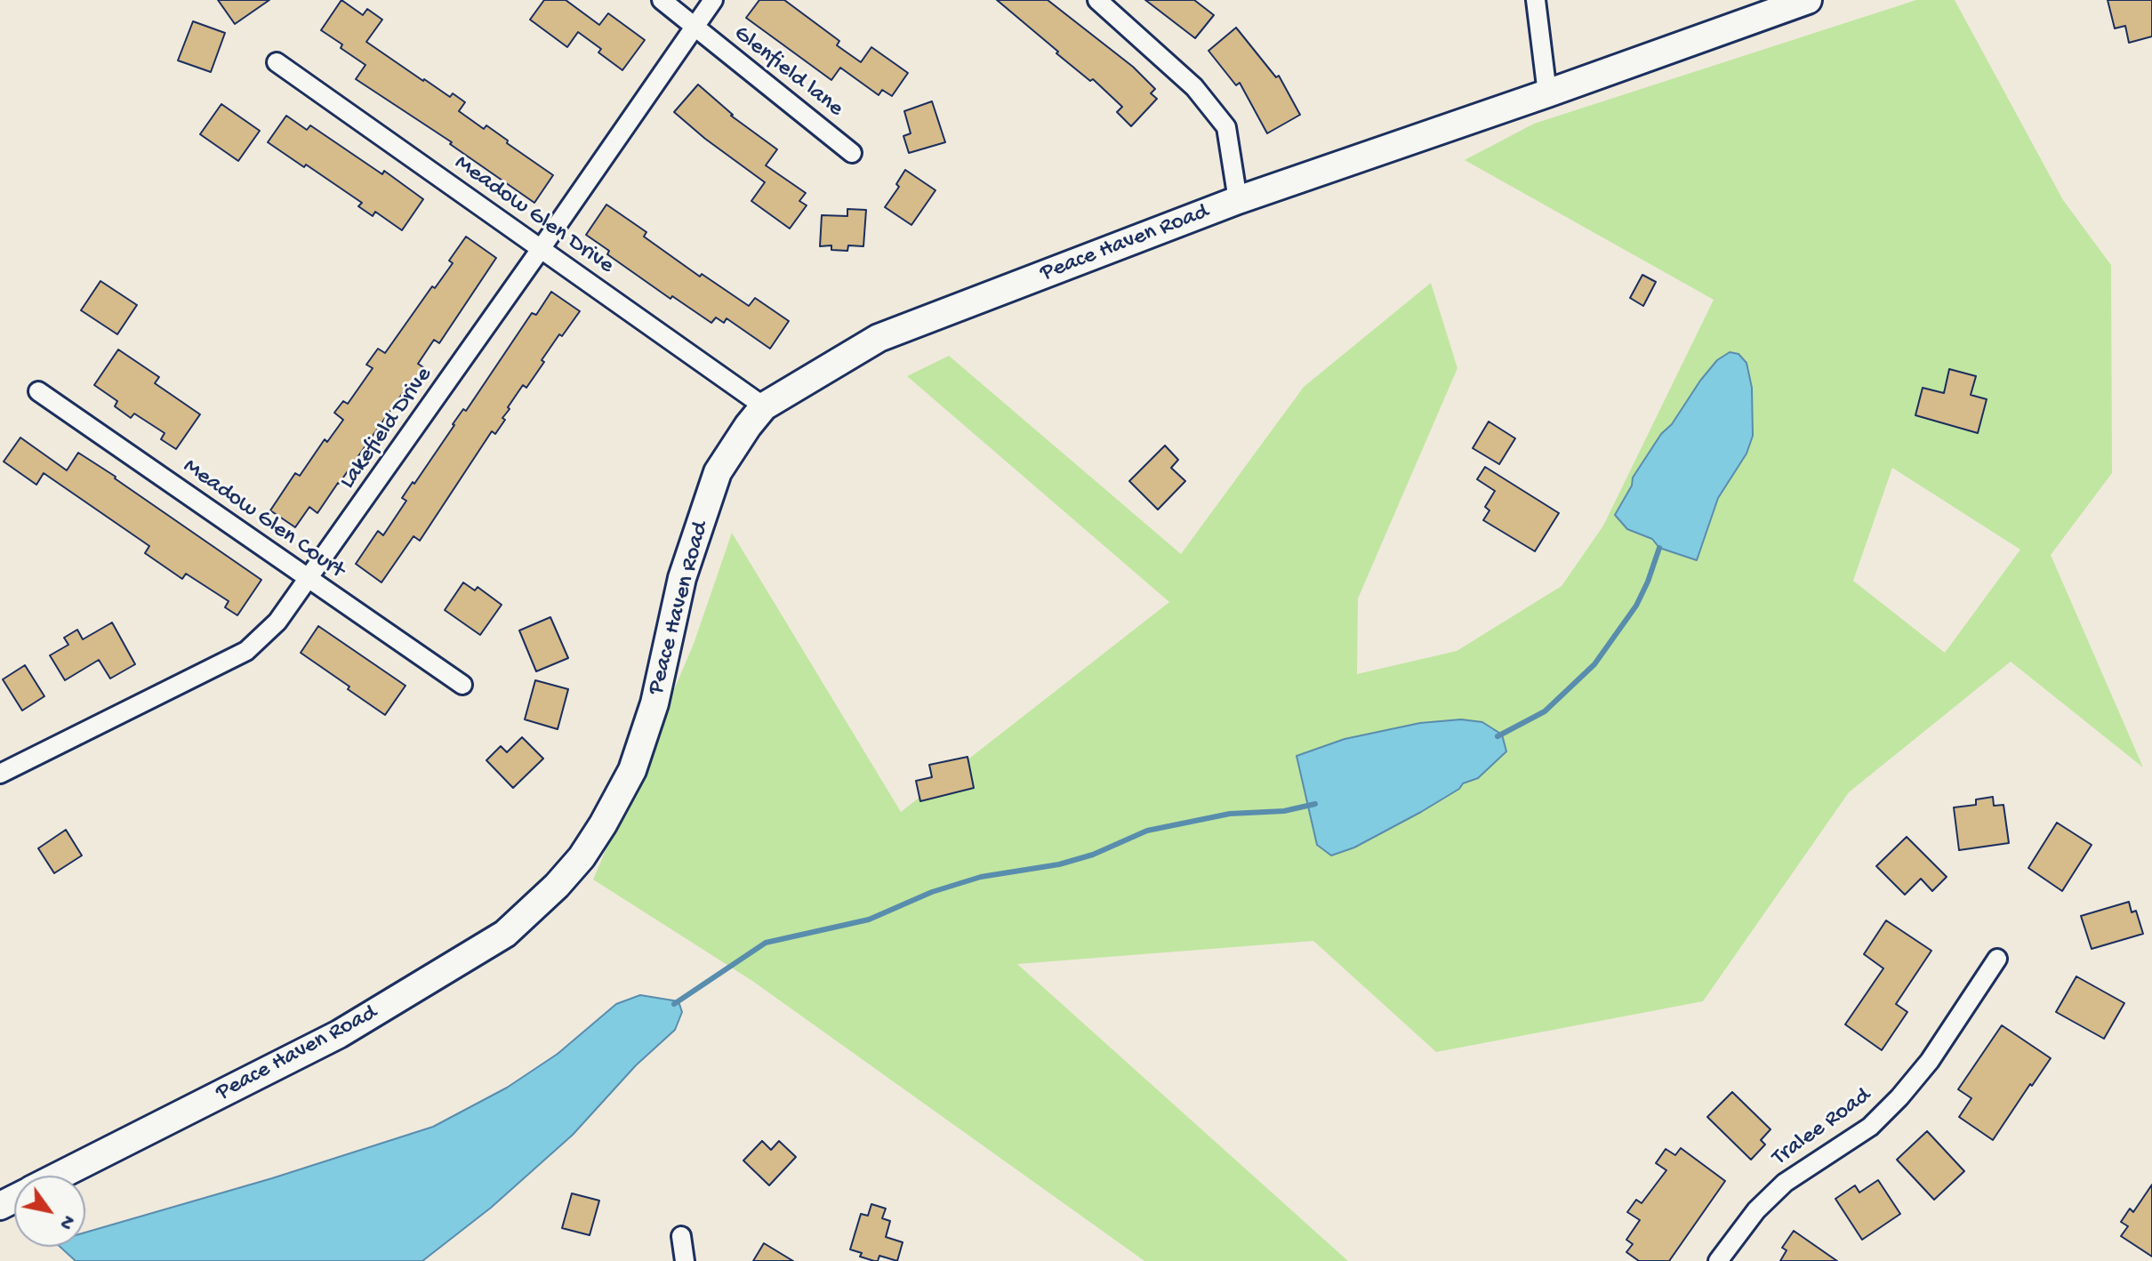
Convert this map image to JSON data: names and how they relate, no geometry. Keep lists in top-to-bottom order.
{
  "streets": {
    "main road": ["Peace Haven Road"],
    "street": [
      "Glenfield lane",
      "Meadow Glen Drive",
      "Lakefield Drive",
      "Meadow Glen Court",
      "Tralee Road"
    ]
  },
  "crossings": [
    ["Glenfield lane", "Lakefield Drive"],
    ["Meadow Glen Drive", "Peace Haven Road"],
    ["Meadow Glen Drive", "Lakefield Drive"],
    ["Lakefield Drive", "Meadow Glen Court"]
  ],
  "north": "bottom right"
}
